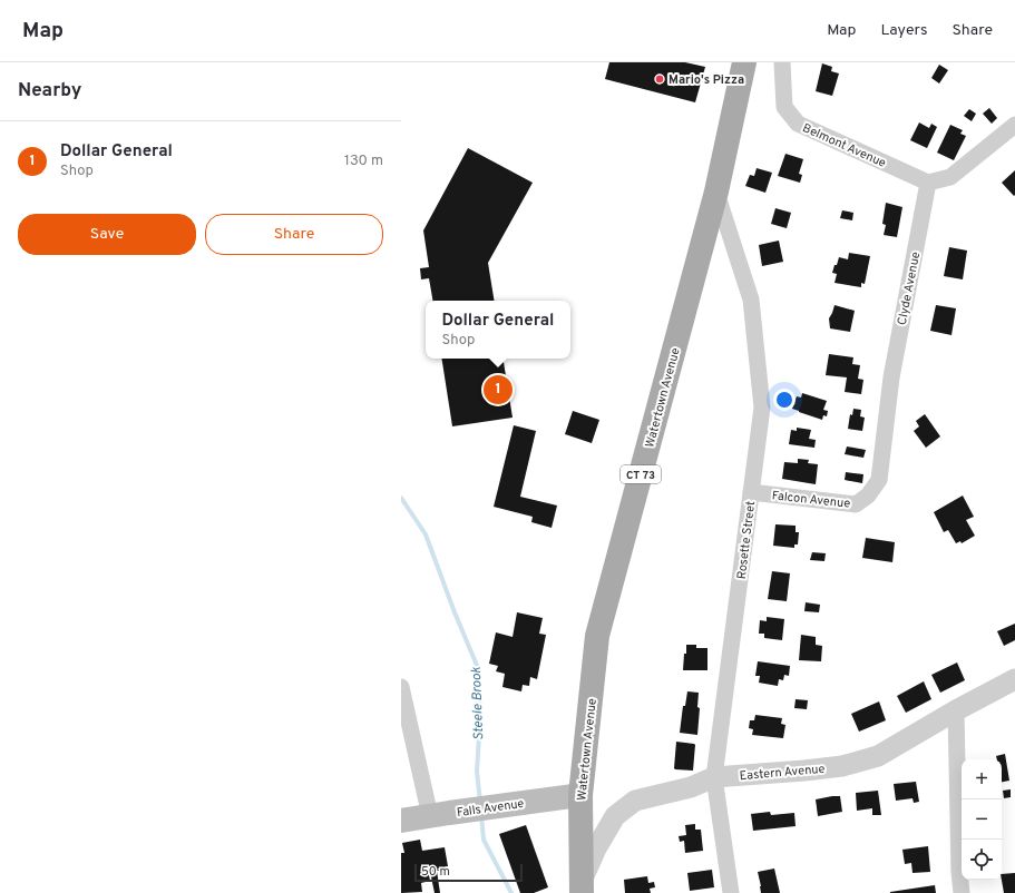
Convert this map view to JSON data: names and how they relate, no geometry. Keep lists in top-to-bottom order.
{
  "streets": {
    "main road": ["Watertown Avenue", "CT 73", "Falls Avenue"],
    "street": [
      "Belmont Avenue",
      "Clyde Avenue",
      "Falcon Avenue",
      "Rosette Street",
      "Eastern Avenue"
    ]
  },
  "crossings": [
    ["Belmont Avenue", "Clyde Avenue"],
    ["Clyde Avenue", "Falcon Avenue"],
    ["Watertown Avenue", "Rosette Street"],
    ["Watertown Avenue", "Eastern Avenue"],
    ["Watertown Avenue", "Falls Avenue"],
    ["Falcon Avenue", "Rosette Street"],
    ["Rosette Street", "Eastern Avenue"]
  ],
  "water": ["Steele Brook"],
  "places": ["Mario's Pizza"],
  "scale_bar": "50 m",
  "page": {
    "header": "Map",
    "nav": ["Map", "Layers", "Share"],
    "heading": "Nearby",
    "list": [
      {
        "mark": "1",
        "name": "Dollar General",
        "note": "Shop",
        "value": "130 m"
      }
    ],
    "buttons": ["Save", "Share"],
    "popup": ["Dollar General", "Shop"],
    "pins": "1",
    "map_buttons": ["+", "−"],
    "scale": "50 m"
  }
}
